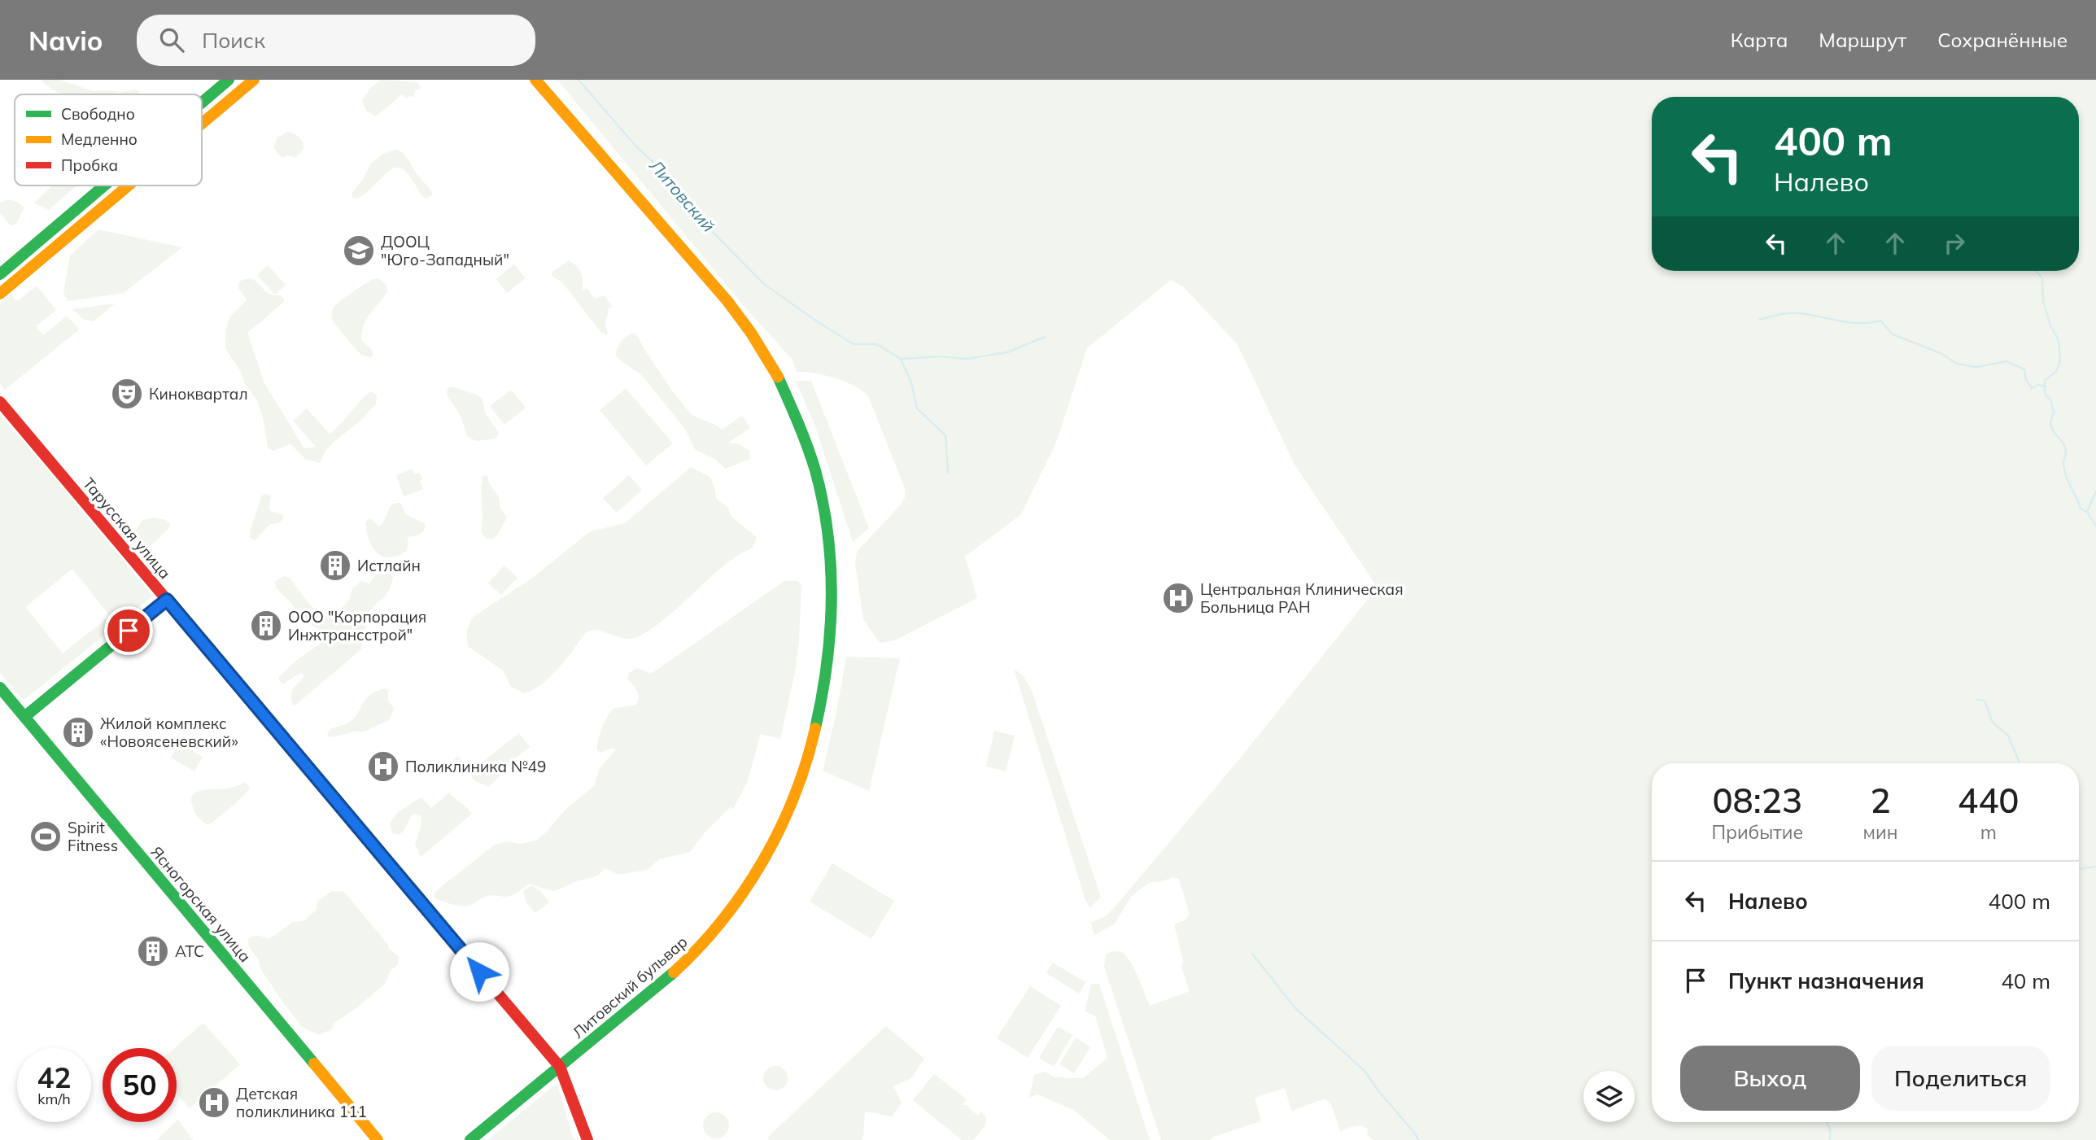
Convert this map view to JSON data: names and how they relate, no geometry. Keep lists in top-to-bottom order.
{
  "streets": {
    "main road": ["Тарусская улица", "Ясногорская улица", "Литовский бульвар"]
  },
  "crossings": [
    ["Тарусская улица", "Литовский бульвар"]
  ],
  "water": ["Литовский"],
  "places": {
    "school or university": ["ДООЦ \"Юго-Западный\""],
    "theatre": ["Киноквартал"],
    "building": [
      "Истлайн",
      "ООО \"Корпорация Инжтрансстрой\"",
      "Жилой комплекс «Новоясеневский»",
      "АТС"
    ],
    "hospital": ["Центральная Клиническая Больница РАН", "Поликлиника №49", "Детская поликлиника 111"],
    "sports": ["Spirit Fitness"]
  },
  "legend": ["Свободно", "Медленно", "Пробка"],
  "page": {
    "header": "Navio",
    "search": "Поиск",
    "nav": ["Карта", "Маршрут", "Сохранённые"],
    "turn": ["400 m", "Налево"],
    "eta": [
      "08:23",
      "Прибытие",
      "2",
      "мин",
      "440",
      "m"
    ],
    "list": [
      {
        "name": "Налево",
        "value": "400 m"
      },
      {
        "name": "Пункт назначения",
        "value": "40 m"
      }
    ],
    "buttons": ["Выход", "Поделиться"],
    "speed": "42 km/h",
    "limit": "50"
  }
}
